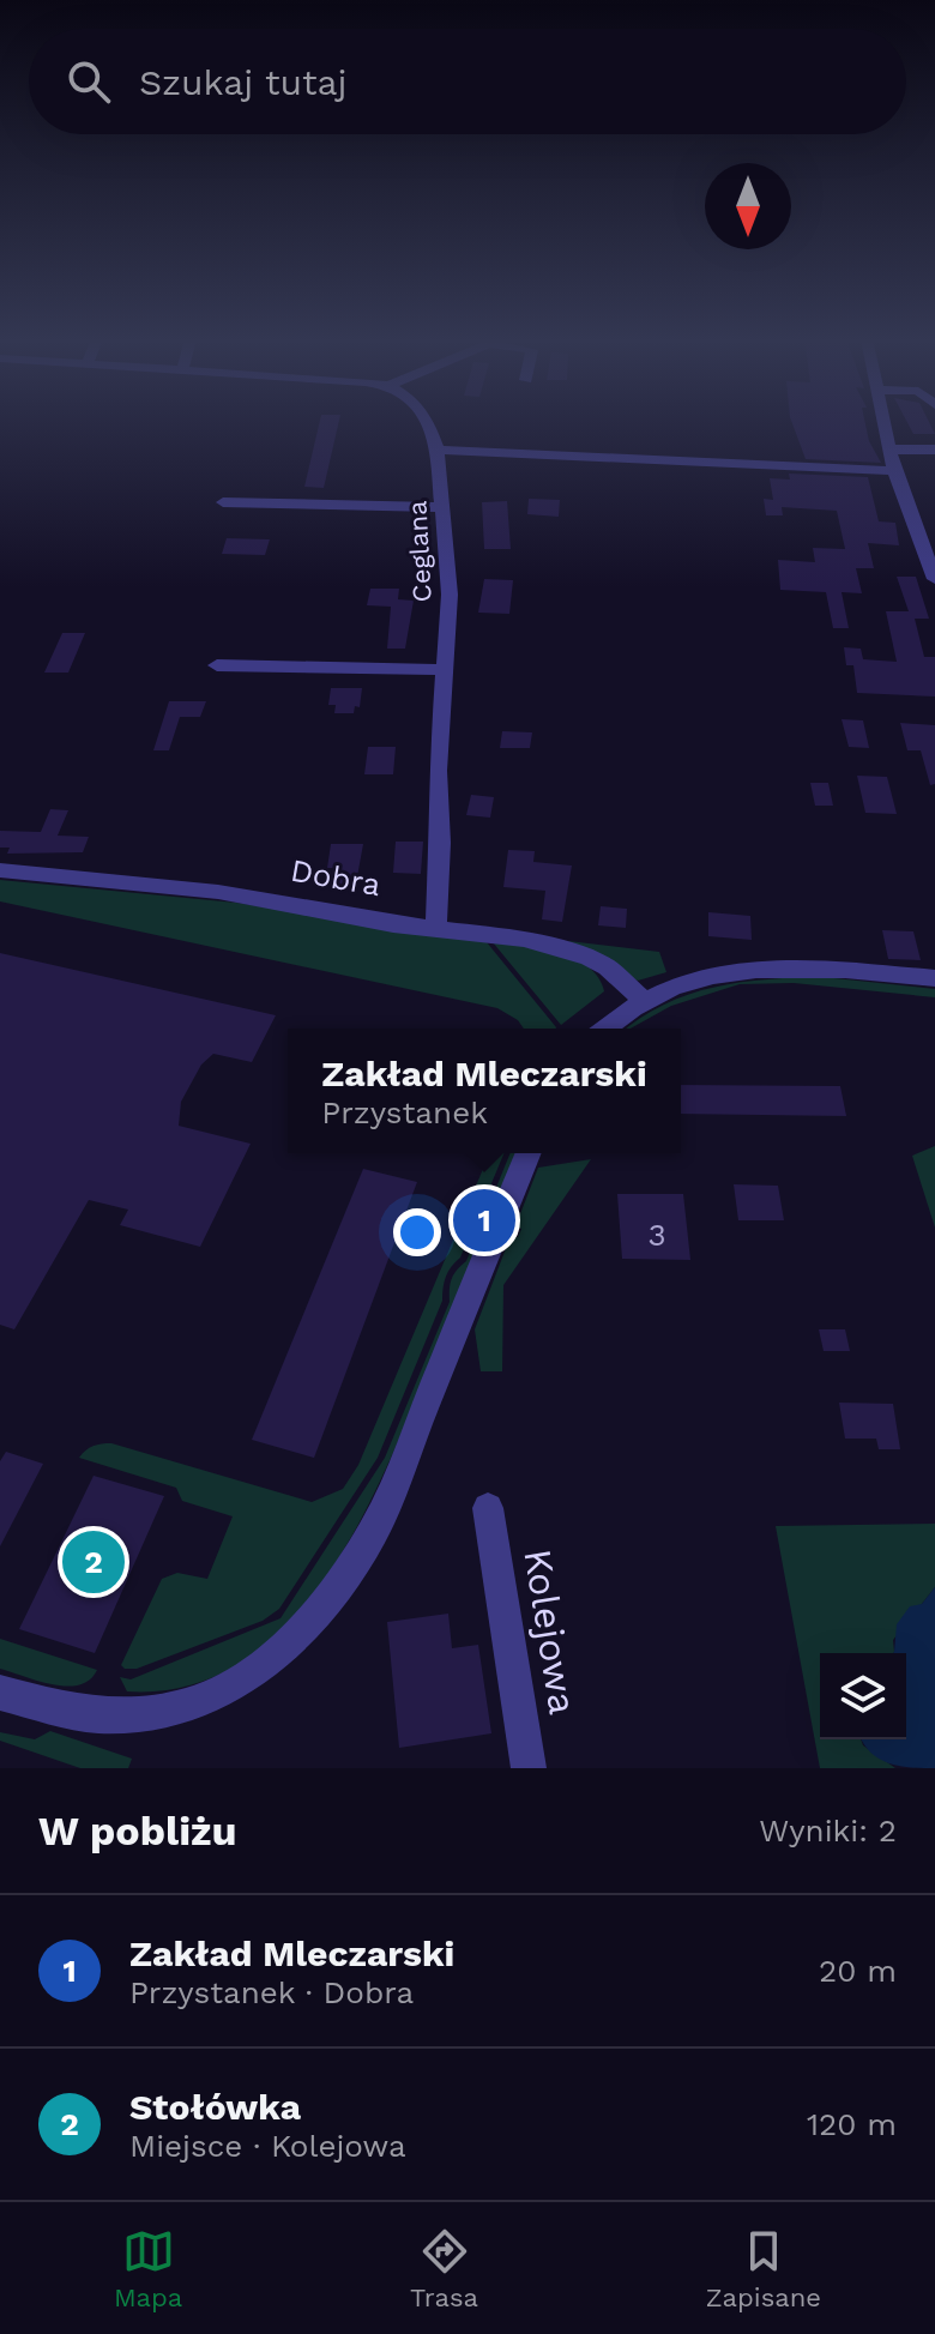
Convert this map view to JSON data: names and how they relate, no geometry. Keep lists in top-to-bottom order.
{
  "streets": {
    "street": ["Ceglana", "Dobra", "Kolejowa"]
  },
  "crossings": [
    ["Ceglana", "Dobra"]
  ],
  "house_numbers": ["3"],
  "north": "bottom",
  "page": {
    "search": "Szukaj tutaj",
    "popup": ["Zakład Mleczarski", "Przystanek"],
    "pins": ["1", "2"],
    "heading": ["W pobliżu", "Wyniki: 2"],
    "list": [
      {
        "mark": "1",
        "name": "Zakład Mleczarski",
        "note": "Przystanek · Dobra",
        "value": "20 m"
      },
      {
        "mark": "2",
        "name": "Stołówka",
        "note": "Miejsce · Kolejowa",
        "value": "120 m"
      }
    ],
    "nav": ["Mapa", "Trasa", "Zapisane"]
  }
}
